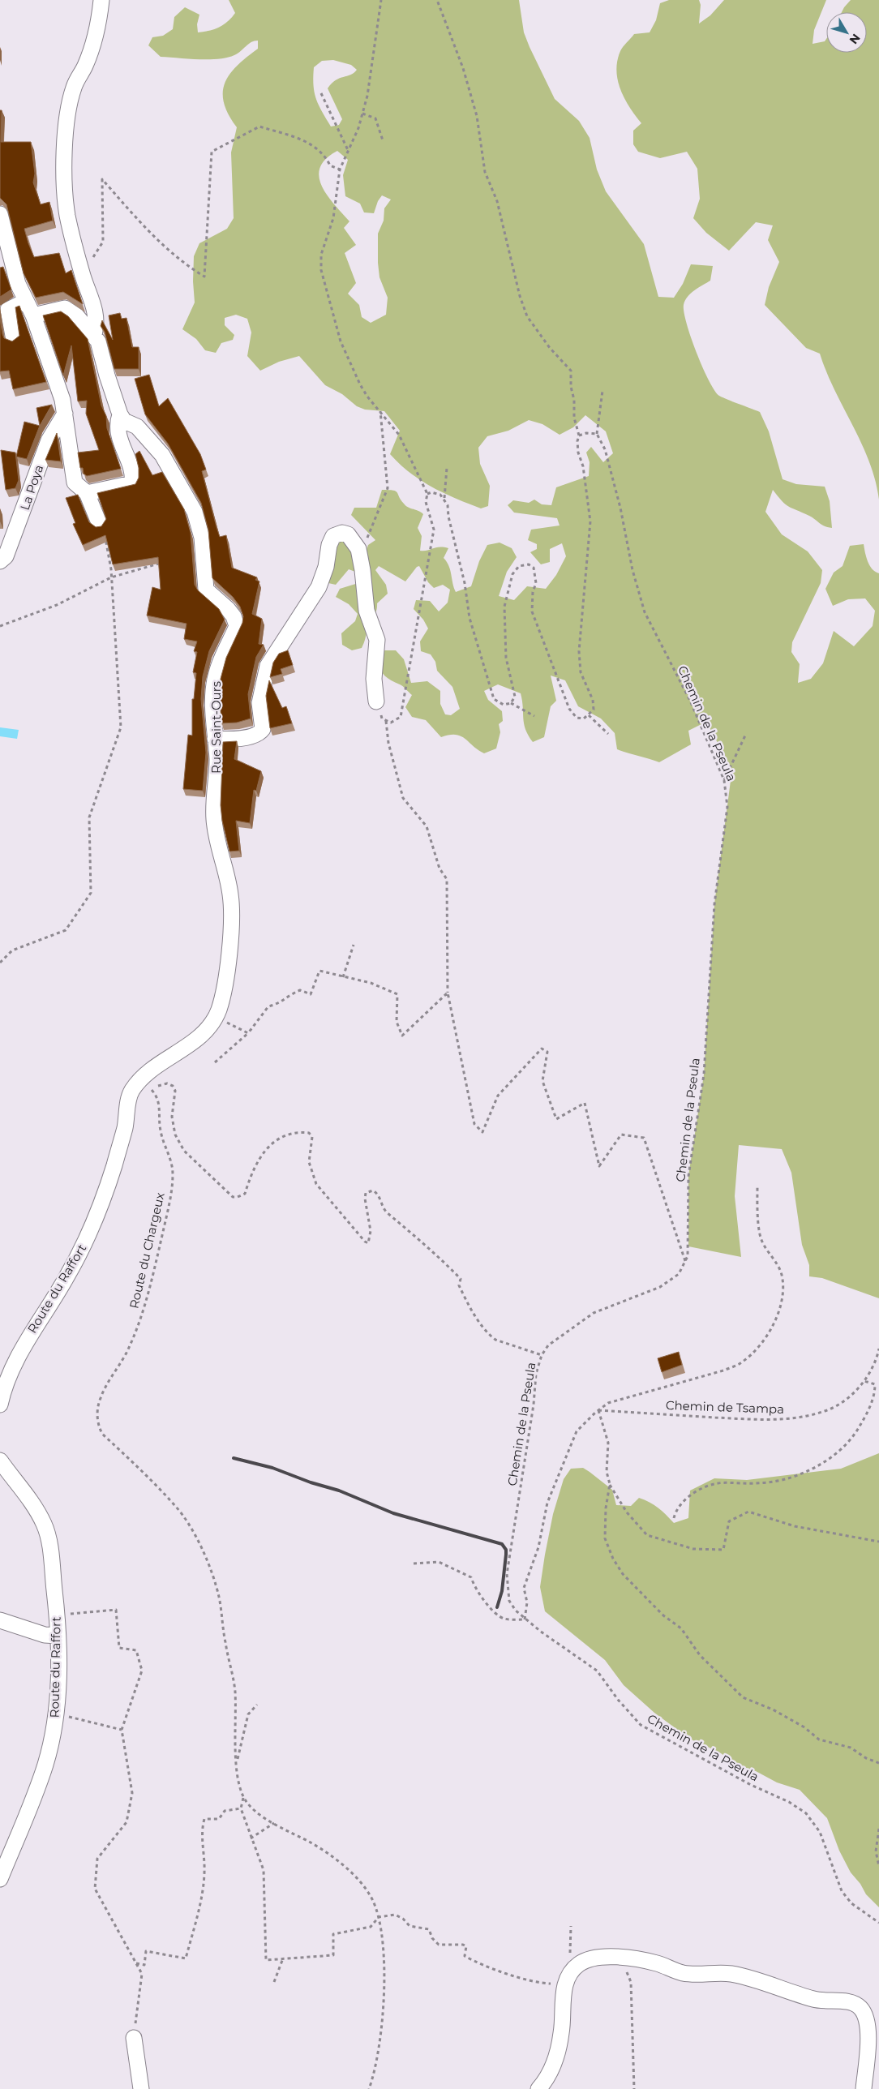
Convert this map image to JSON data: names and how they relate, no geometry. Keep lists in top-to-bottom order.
{
  "streets": {
    "street": ["La Poya", "Rue Saint-Ours", "Route du Raffort"],
    "path": ["Chemin de la Pseula", "Route du Chargeux", "Chemin de Tsampa"]
  },
  "crossings": [
    ["Rue Saint-Ours", "Route du Raffort"]
  ],
  "north": "bottom right"
}
